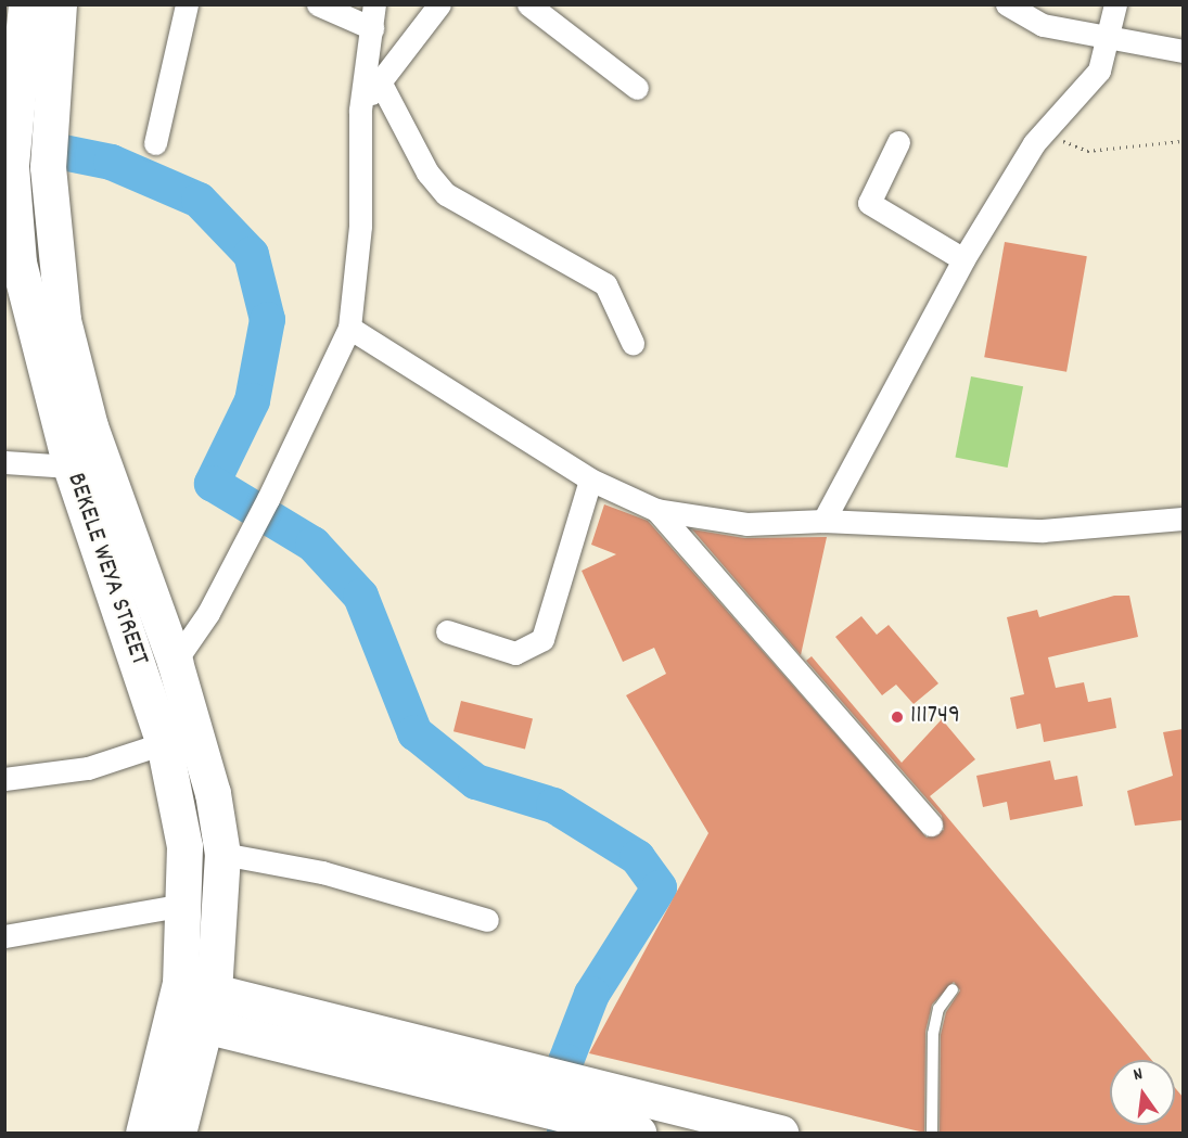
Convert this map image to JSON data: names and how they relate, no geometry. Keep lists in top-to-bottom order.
{
  "streets": {
    "main road": ["BEKELE WEYA STREET"]
  },
  "places": ["111749"],
  "north": "top"
}
